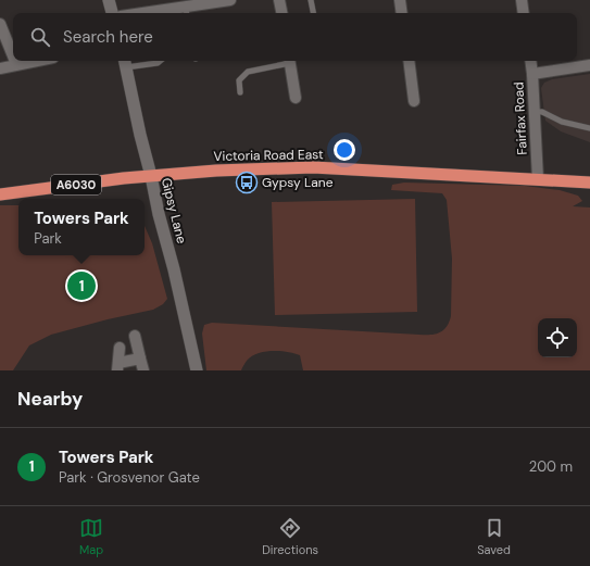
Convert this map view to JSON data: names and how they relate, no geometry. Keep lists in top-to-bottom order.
{
  "streets": {
    "highway": ["Victoria Road East", "A6030"],
    "street": ["Fairfax Road", "Gipsy Lane"]
  },
  "crossings": [
    ["Fairfax Road", "Victoria Road East"],
    ["Victoria Road East", "Gipsy Lane"]
  ],
  "places": {
    "bus stop": ["Gypsy Lane"]
  },
  "page": {
    "search": "Search here",
    "popup": ["Towers Park", "Park"],
    "pins": "1",
    "heading": "Nearby",
    "list": [
      {
        "mark": "1",
        "name": "Towers Park",
        "note": "Park · Grosvenor Gate",
        "value": "200 m"
      }
    ],
    "nav": ["Map", "Directions", "Saved"]
  }
}
